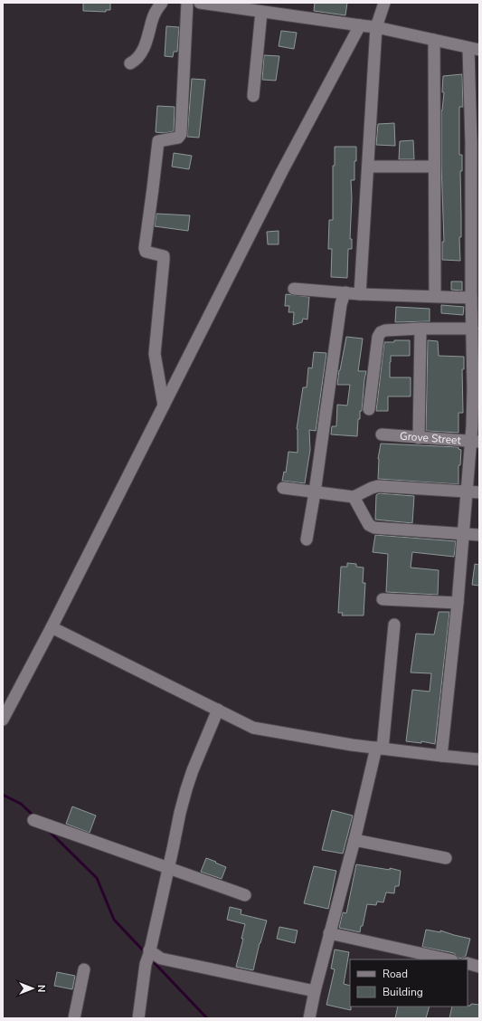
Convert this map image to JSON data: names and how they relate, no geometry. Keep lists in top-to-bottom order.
{
  "streets": {
    "street": ["Grove Street"]
  },
  "legend": ["Road", "Building"],
  "north": "right"
}
